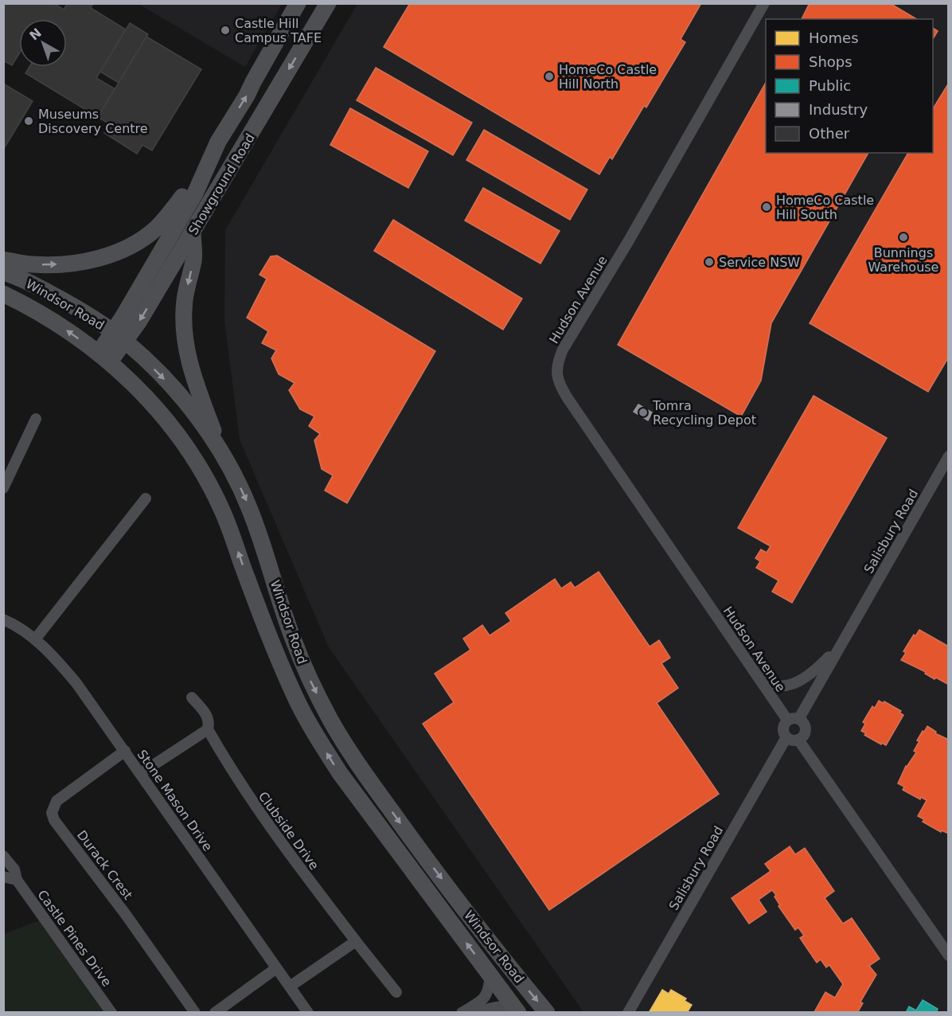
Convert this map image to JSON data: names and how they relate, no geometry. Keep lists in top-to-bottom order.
{
  "streets": {
    "main road": ["Showground Road", "Windsor Road"],
    "street": [
      "Hudson Avenue",
      "Salisbury Road",
      "Stone Mason Drive",
      "Clubside Drive",
      "Durack Crest",
      "Castle Pines Drive"
    ]
  },
  "crossings": [
    ["Showground Road", "Windsor Road"],
    ["Hudson Avenue", "Salisbury Road"],
    ["Stone Mason Drive", "Durack Crest"]
  ],
  "places": [
    "Castle Hill Campus TAFE",
    "HomeCo Castle Hill North",
    "Museums Discovery Centre",
    "HomeCo Castle Hill South",
    "Bunnings Warehouse",
    "Service NSW",
    "Tomra Recycling Depot"
  ],
  "legend": [
    "Homes",
    "Shops",
    "Public",
    "Industry",
    "Other"
  ],
  "north": "top left"
}
